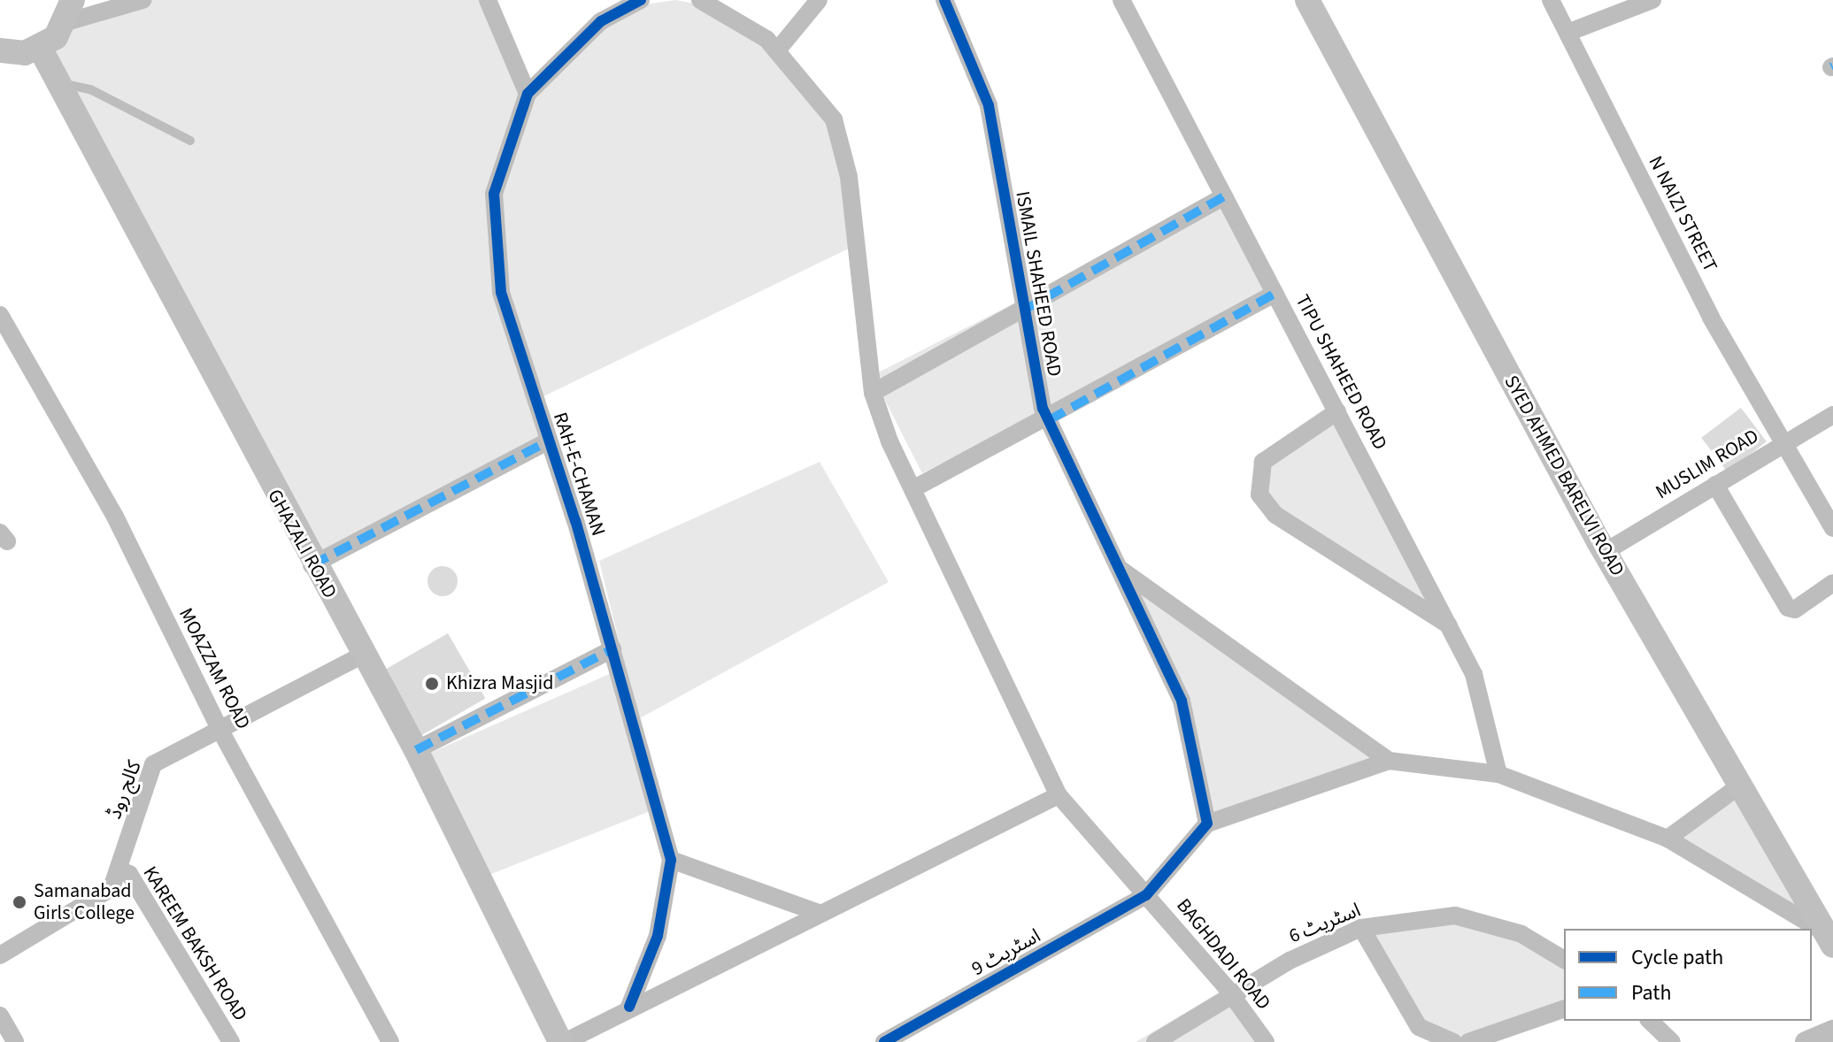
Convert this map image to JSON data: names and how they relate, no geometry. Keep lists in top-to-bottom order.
{
  "streets": {
    "main road": ["SYED AHMED BARELVI ROAD", "GHAZALI ROAD"],
    "street": [
      "N NAIZI STREET",
      "ISMAIL SHAHEED ROAD",
      "TIPU SHAHEED ROAD",
      "MUSLIM ROAD",
      "RAH-E-CHAMAN",
      "MOAZZAM ROAD",
      "کالج روڈ",
      "اسٹریٹ 6",
      "KAREEM BAKSH ROAD",
      "اسٹریٹ 9",
      "BAGHDADI ROAD"
    ]
  },
  "crossings": [
    ["N NAIZI STREET", "MUSLIM ROAD"],
    ["MUSLIM ROAD", "SYED AHMED BARELVI ROAD"],
    ["GHAZALI ROAD", "کالج روڈ"],
    ["MOAZZAM ROAD", "کالج روڈ"],
    ["کالج روڈ", "KAREEM BAKSH ROAD"],
    ["اسٹریٹ 6", "BAGHDADI ROAD"],
    ["اسٹریٹ 9", "BAGHDADI ROAD"]
  ],
  "places": ["Khizra Masjid", "Samanabad Girls College"],
  "legend": ["Cycle path", "Path"]
}
